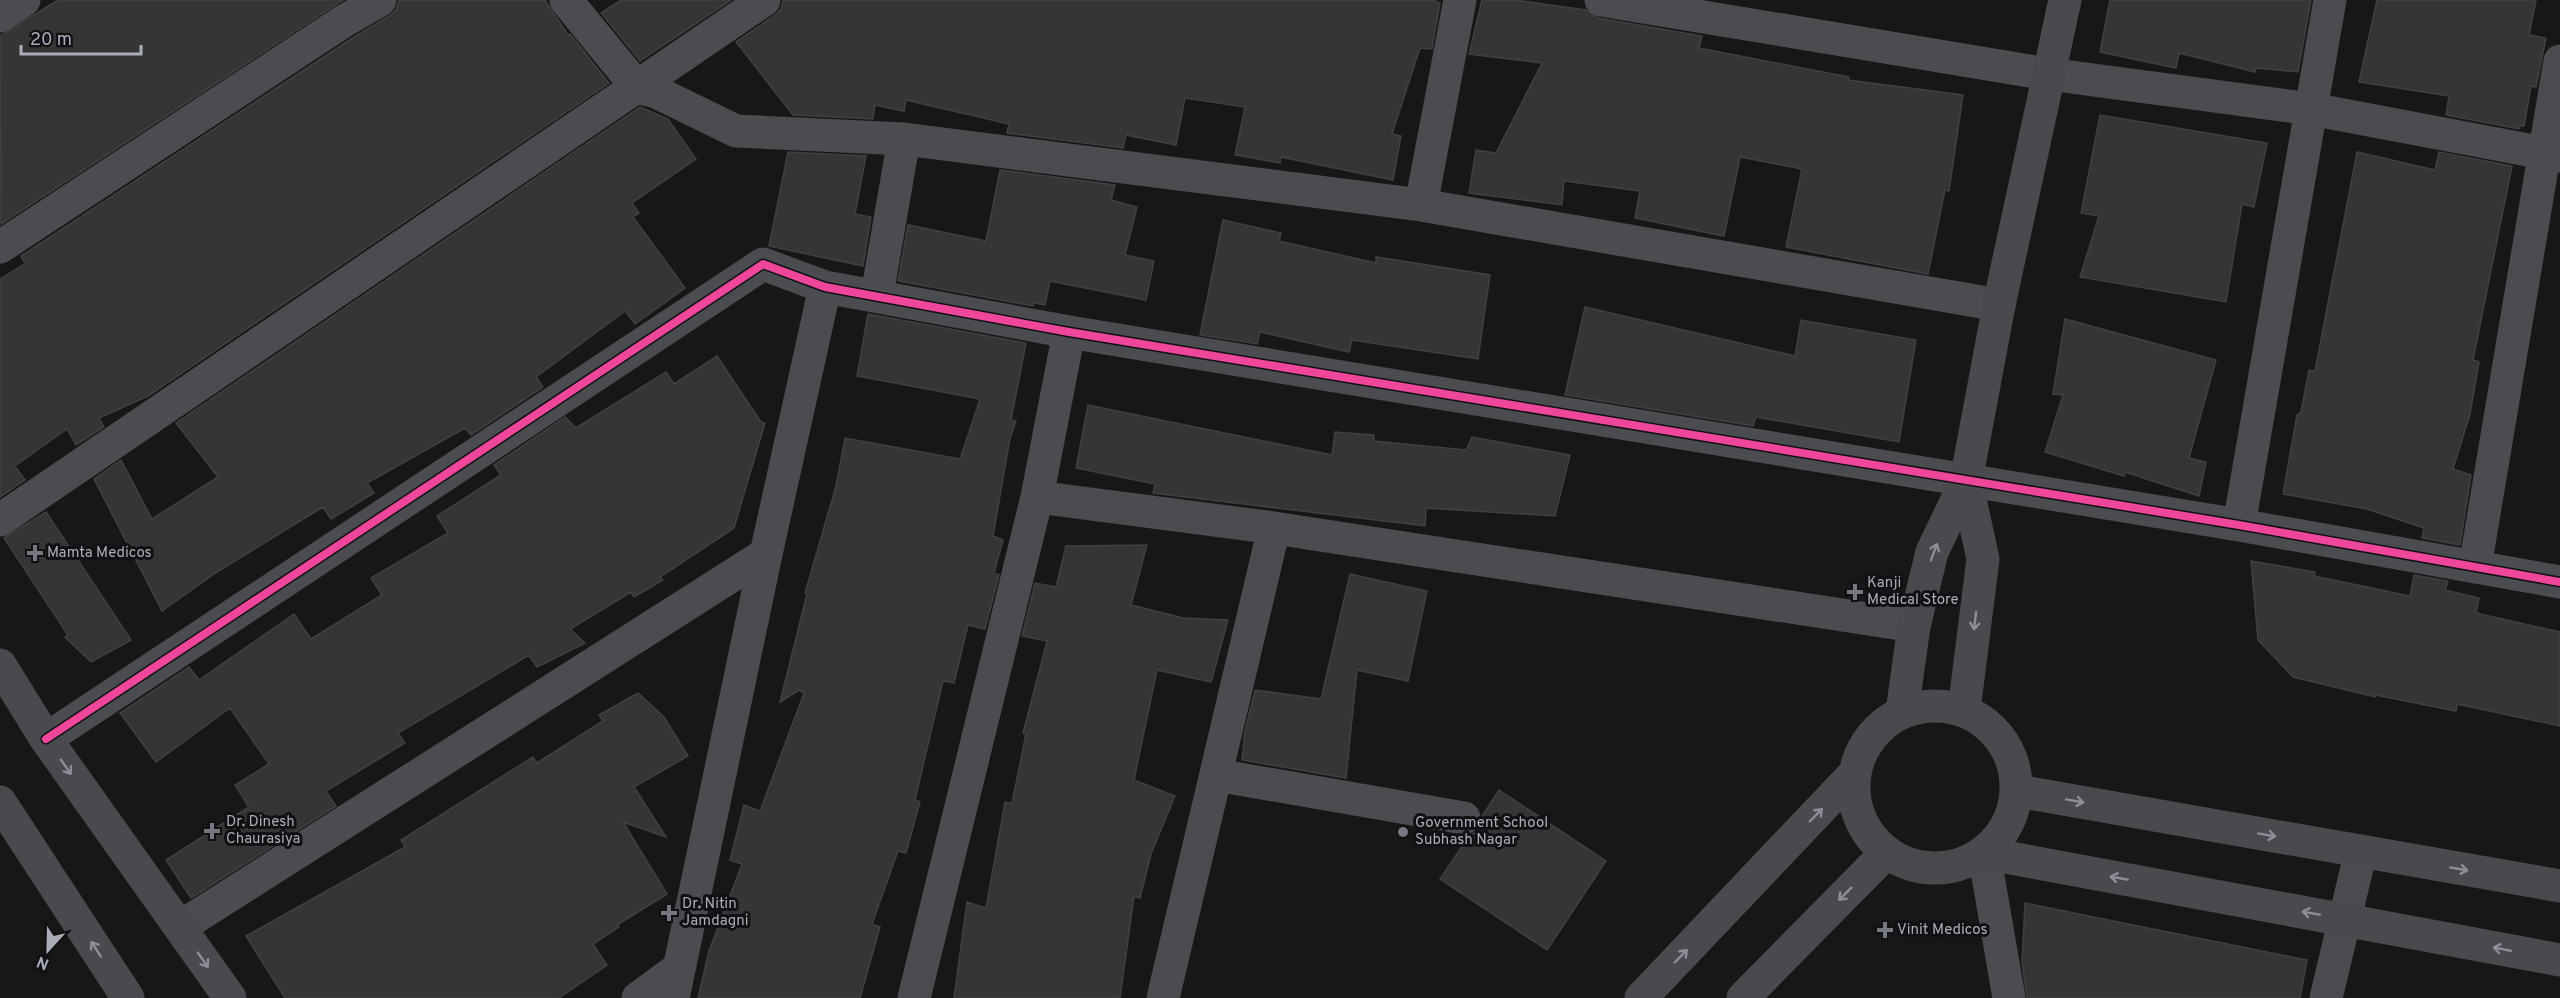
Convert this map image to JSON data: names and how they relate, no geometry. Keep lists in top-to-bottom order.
{
  "places": {
    "health": [
      "Mamta Medicos",
      "Kanji Medical Store",
      "Dr. Dinesh Chaurasiya",
      "Dr. Nitin Jamdagni",
      "Vinit Medicos"
    ],
    "other": ["Government School Subhash Nagar"]
  },
  "scale_bar": "20 m",
  "north": "bottom"
}
